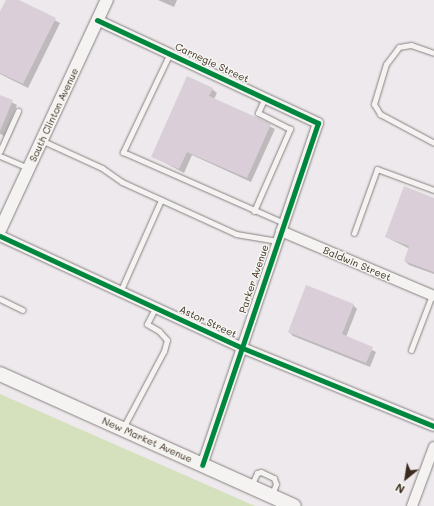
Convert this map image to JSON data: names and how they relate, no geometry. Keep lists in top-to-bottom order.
{
  "streets": {
    "main road": ["New Market Avenue"],
    "street": [
      "Carnegie Street",
      "South Clinton Avenue",
      "Baldwin Street",
      "Parker Avenue",
      "Astor Street"
    ]
  },
  "crossings": [
    ["Carnegie Street", "South Clinton Avenue"],
    ["Carnegie Street", "Parker Avenue"],
    ["Baldwin Street", "Parker Avenue"],
    ["Parker Avenue", "Astor Street"],
    ["Parker Avenue", "New Market Avenue"]
  ],
  "north": "bottom left"
}
